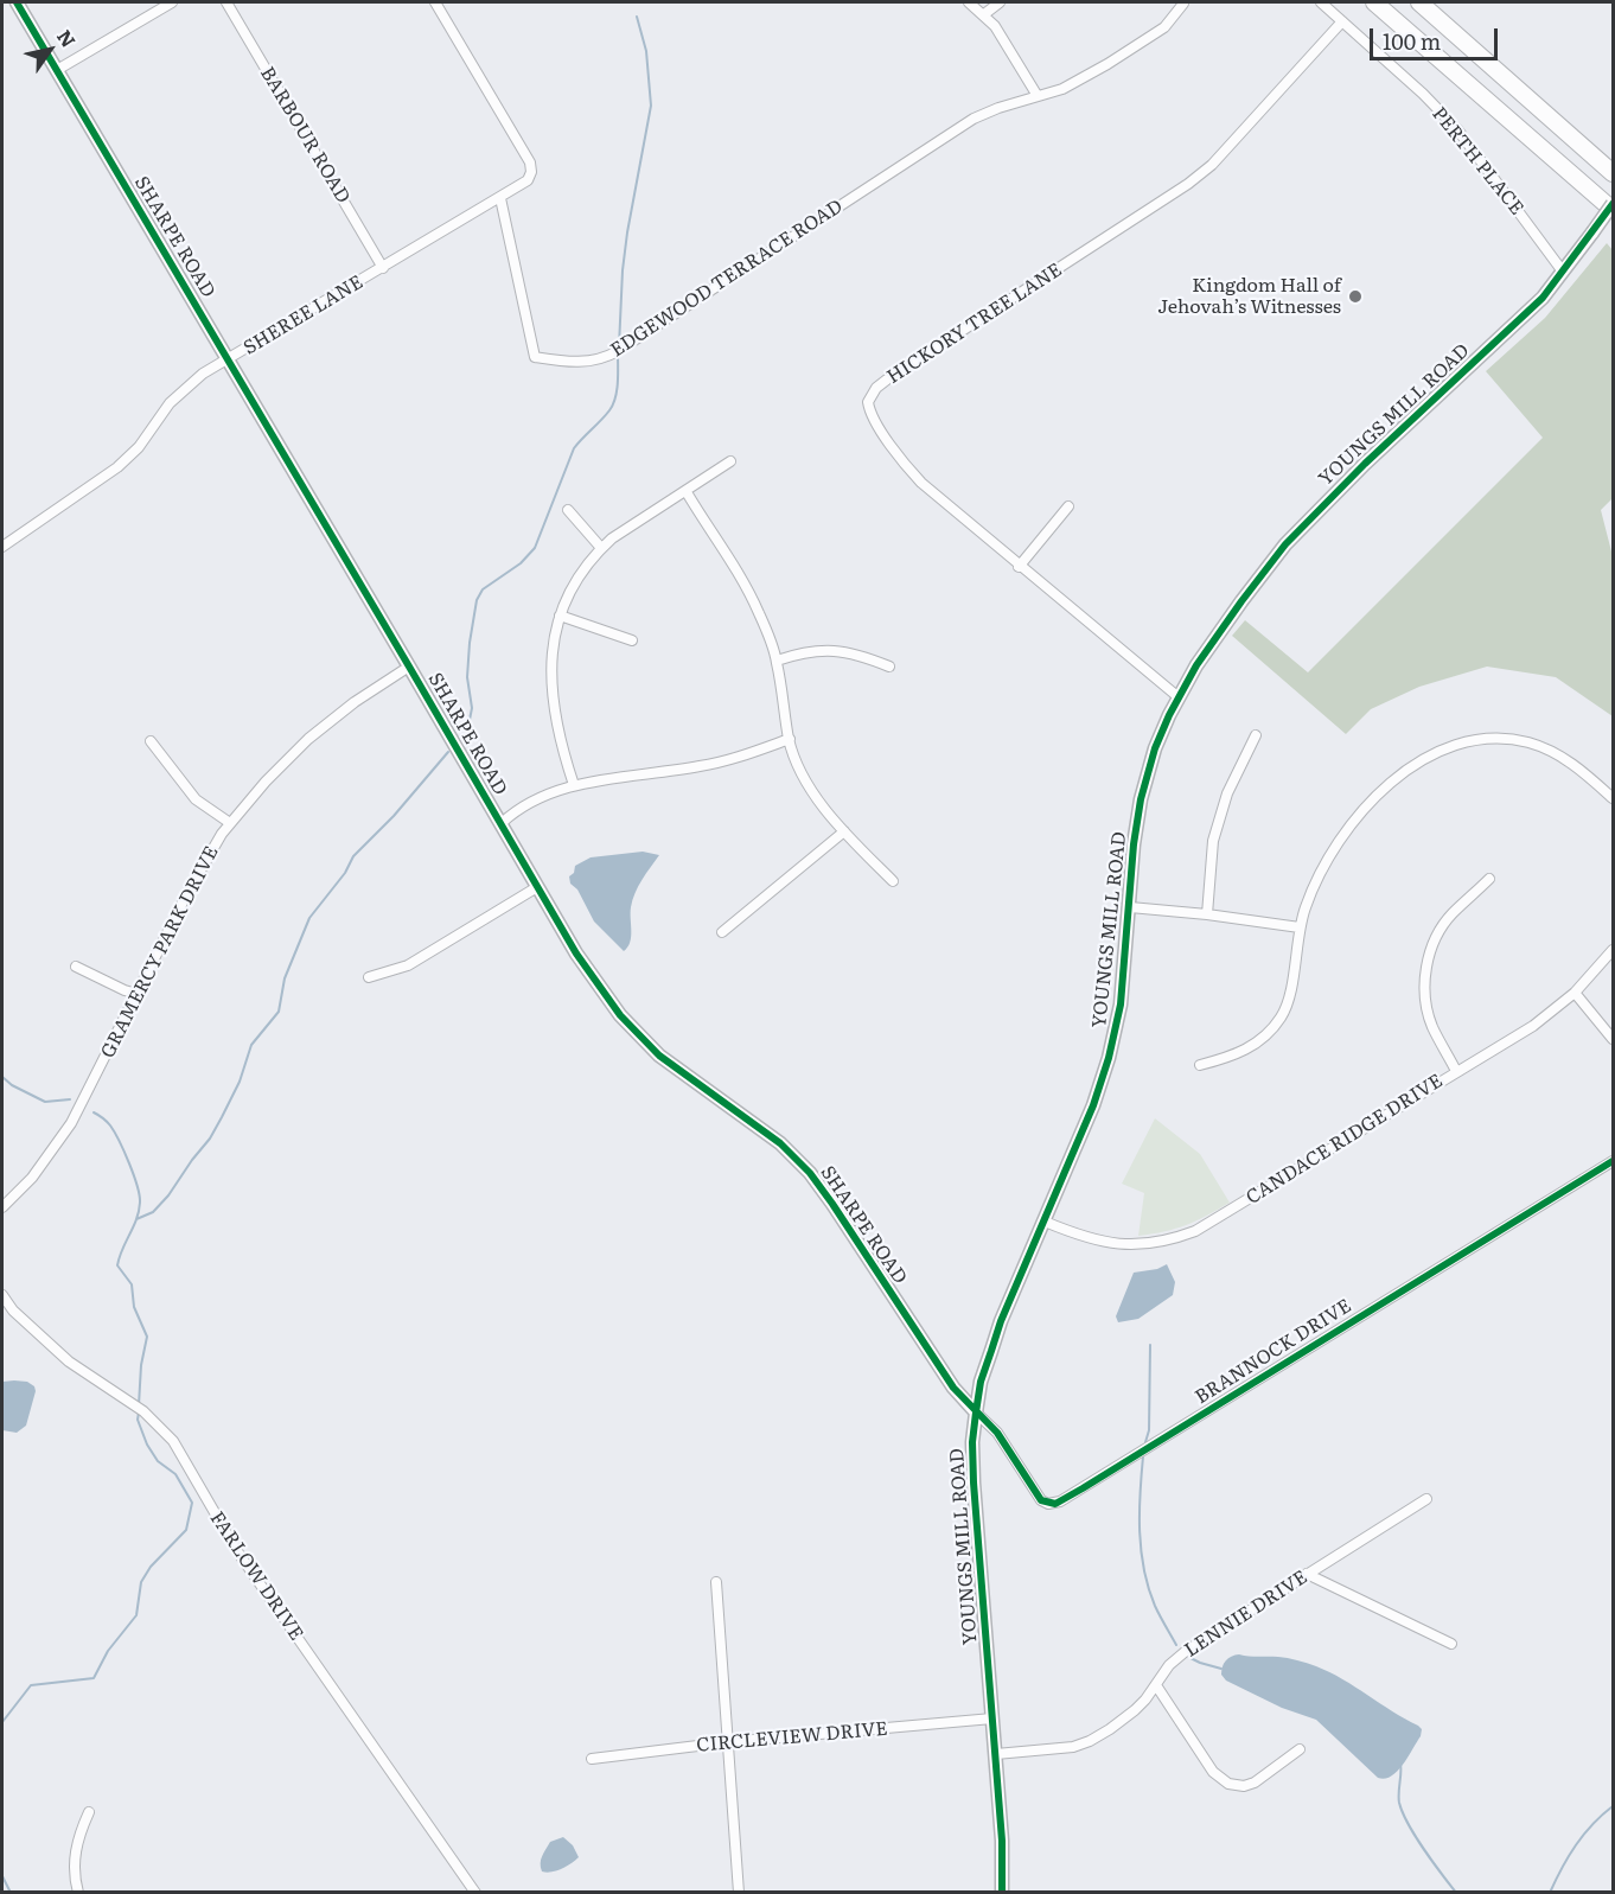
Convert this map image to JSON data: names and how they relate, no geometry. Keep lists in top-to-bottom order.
{
  "streets": {
    "street": [
      "BARBOUR ROAD",
      "PERTH PLACE",
      "SHARPE ROAD",
      "EDGEWOOD TERRACE ROAD",
      "SHEREE LANE",
      "HICKORY TREE LANE",
      "YOUNGS MILL ROAD",
      "GRAMERCY PARK DRIVE",
      "CANDACE RIDGE DRIVE",
      "BRANNOCK DRIVE",
      "FARLOW DRIVE",
      "LENNIE DRIVE",
      "CIRCLEVIEW DRIVE"
    ]
  },
  "crossings": [
    ["BARBOUR ROAD", "SHEREE LANE"],
    ["PERTH PLACE", "HICKORY TREE LANE"],
    ["PERTH PLACE", "YOUNGS MILL ROAD"],
    ["SHARPE ROAD", "SHEREE LANE"],
    ["SHARPE ROAD", "YOUNGS MILL ROAD"],
    ["SHARPE ROAD", "GRAMERCY PARK DRIVE"],
    ["SHARPE ROAD", "BRANNOCK DRIVE"],
    ["EDGEWOOD TERRACE ROAD", "SHEREE LANE"],
    ["HICKORY TREE LANE", "YOUNGS MILL ROAD"],
    ["YOUNGS MILL ROAD", "CANDACE RIDGE DRIVE"],
    ["YOUNGS MILL ROAD", "BRANNOCK DRIVE"],
    ["YOUNGS MILL ROAD", "LENNIE DRIVE"],
    ["YOUNGS MILL ROAD", "CIRCLEVIEW DRIVE"]
  ],
  "places": ["Kingdom Hall of Jehovah’s Witnesses"],
  "scale_bar": "100 m",
  "north": "top right"
}
